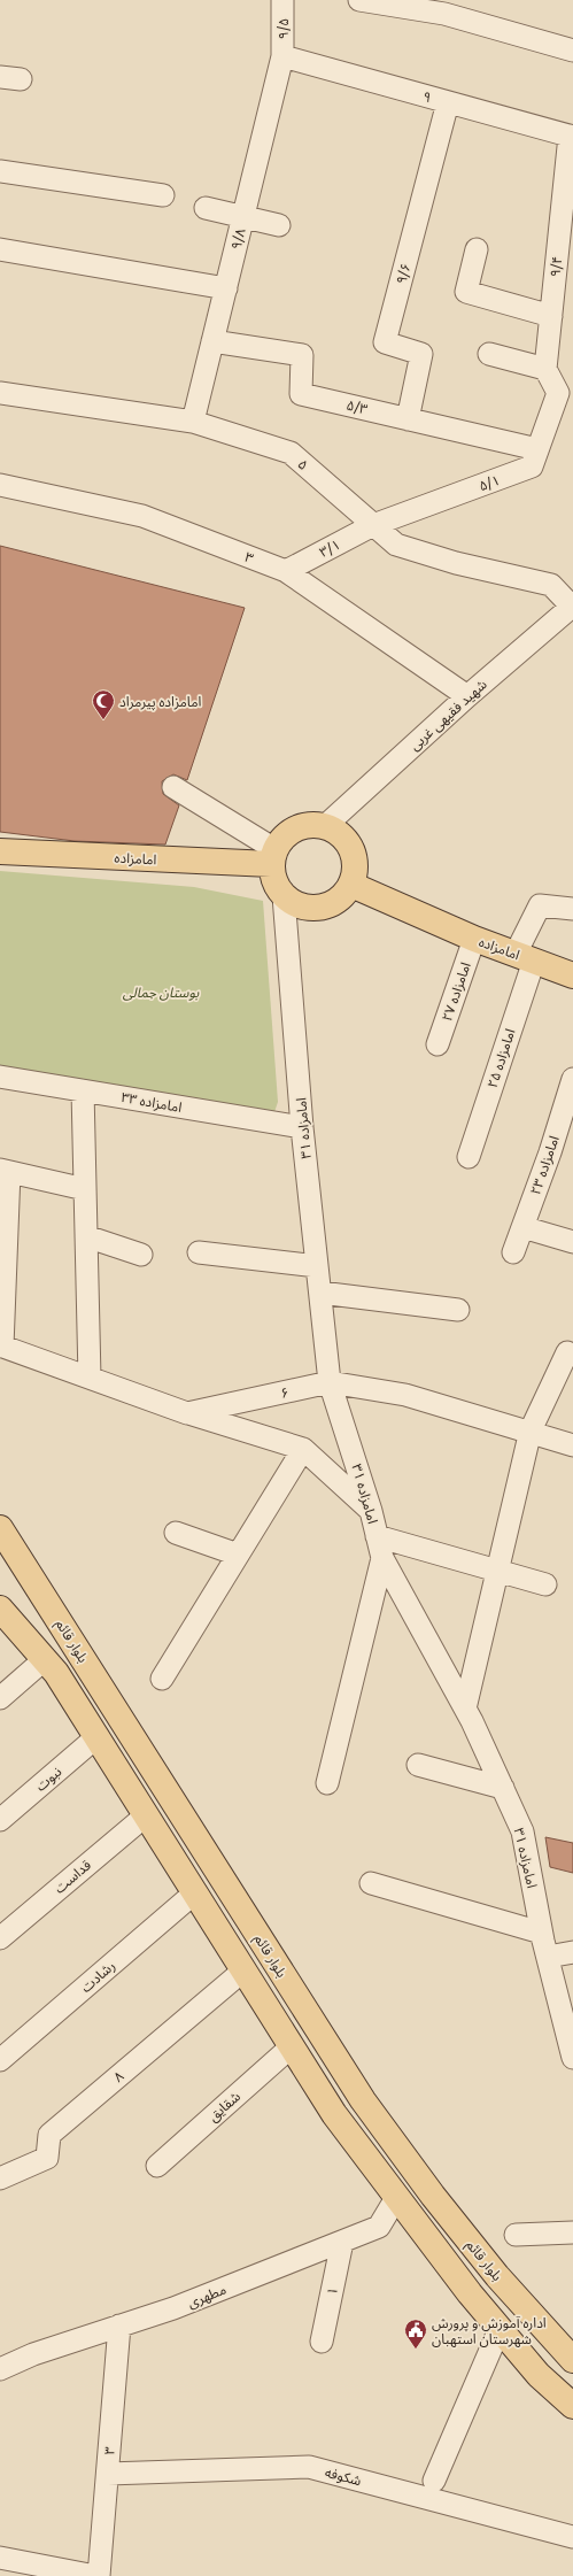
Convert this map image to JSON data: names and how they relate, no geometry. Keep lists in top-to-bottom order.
{
  "streets": {
    "main road": ["امامزاده", "بلوار قائم"],
    "street": [
      "۹/۵",
      "۹",
      "۹/۸",
      "۹/۴",
      "۹/۶",
      "۵/۳",
      "۵",
      "۵/۱",
      "۳/۱",
      "۳",
      "شهید فقیهی غربی",
      "امامزاده ۲۷",
      "امامزاده ۲۵",
      "امامزاده ۳۳",
      "امامزاده ۳۱",
      "امامزاده ۲۳",
      "۶",
      "نبوت",
      "قداست",
      "رشادت",
      "۸",
      "شقایق",
      "۱",
      "مطهری",
      "شکوفه"
    ]
  },
  "crossings": [
    ["۹/۵", "۹"],
    ["۹/۵", "۹/۸"],
    ["۹", "۹/۸"],
    ["۹", "۹/۴"],
    ["۹", "۹/۶"],
    ["۹/۸", "۵/۳"],
    ["۹/۸", "۵"],
    ["۹/۶", "۵/۳"],
    ["۵/۳", "۵/۱"],
    ["۵", "۵/۱"],
    ["۵", "۳/۱"],
    ["۵", "شهید فقیهی غربی"],
    ["۵/۱", "۳/۱"],
    ["۳/۱", "۳"],
    ["۳", "شهید فقیهی غربی"],
    ["۳", "مطهری"],
    ["۳", "شکوفه"],
    ["شهید فقیهی غربی", "امامزاده"],
    ["شهید فقیهی غربی", "امامزاده ۳۱"],
    ["امامزاده", "امامزاده ۲۷"],
    ["امامزاده", "امامزاده ۲۵"],
    ["امامزاده", "امامزاده ۳۱"],
    ["امامزاده ۳۳", "امامزاده ۳۱"],
    ["امامزاده ۳۱", "۶"],
    ["۱", "مطهری"]
  ],
  "parks": ["بوستان جمالی"],
  "places": {
    "mosque": ["امامزاده پیرمراد"],
    "public building": ["اداره آموزش و پرورش شهرستان استهبان"]
  }
}
